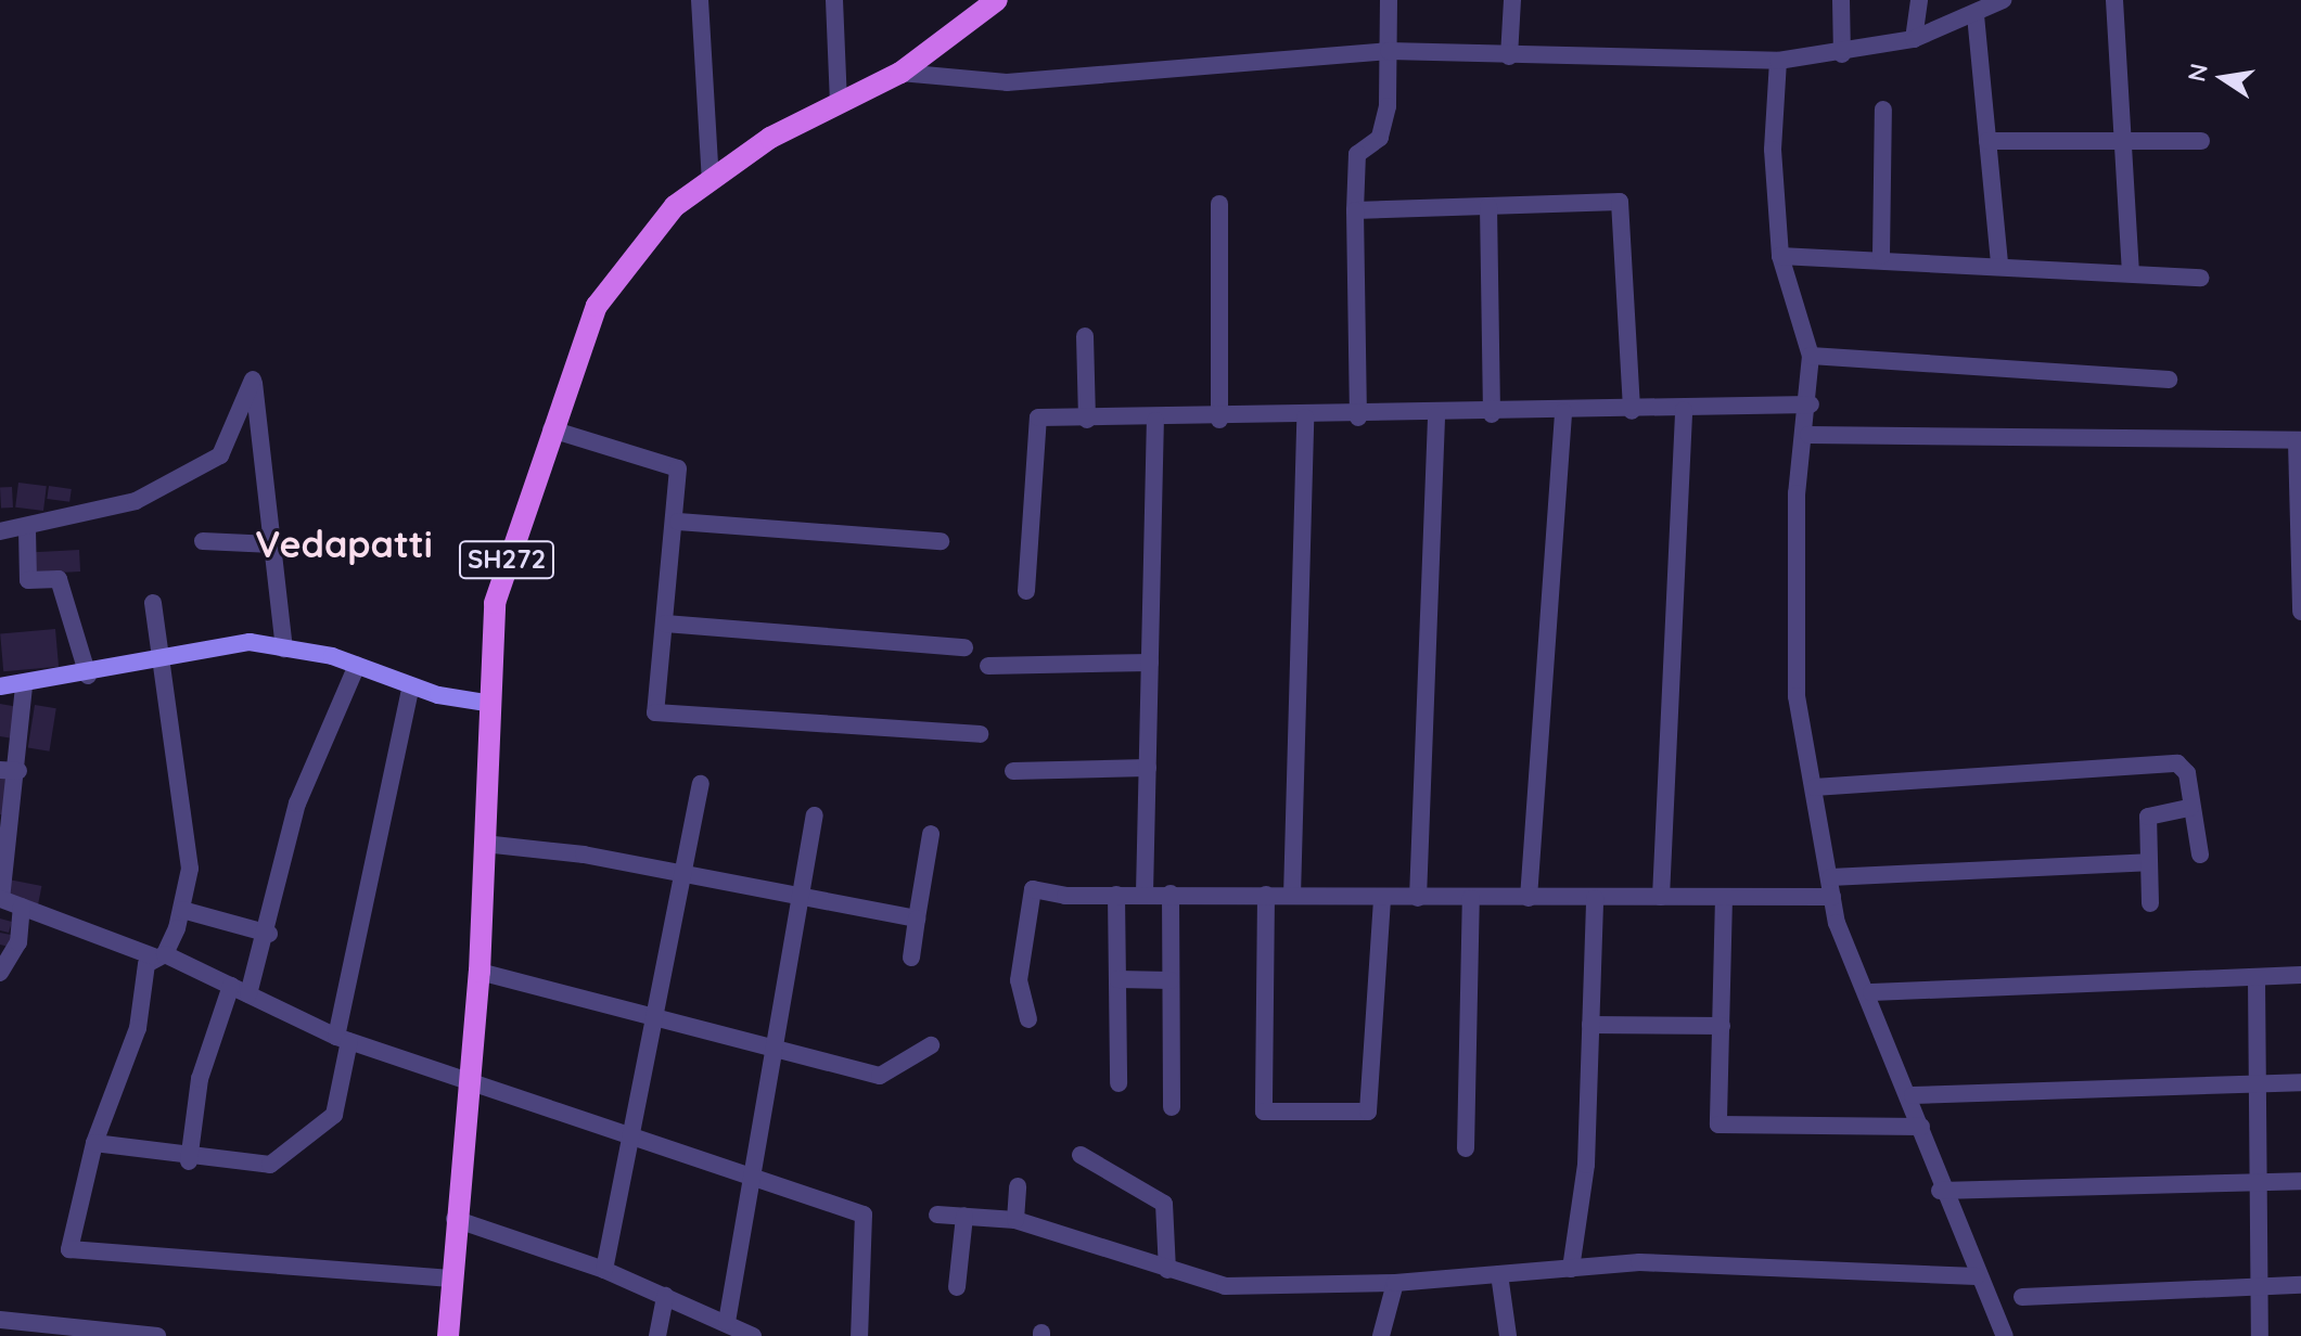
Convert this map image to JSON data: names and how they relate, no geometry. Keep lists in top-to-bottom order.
{
  "streets": {
    "main road": ["SH272"]
  },
  "districts": ["Vedapatti"],
  "north": "left"
}
